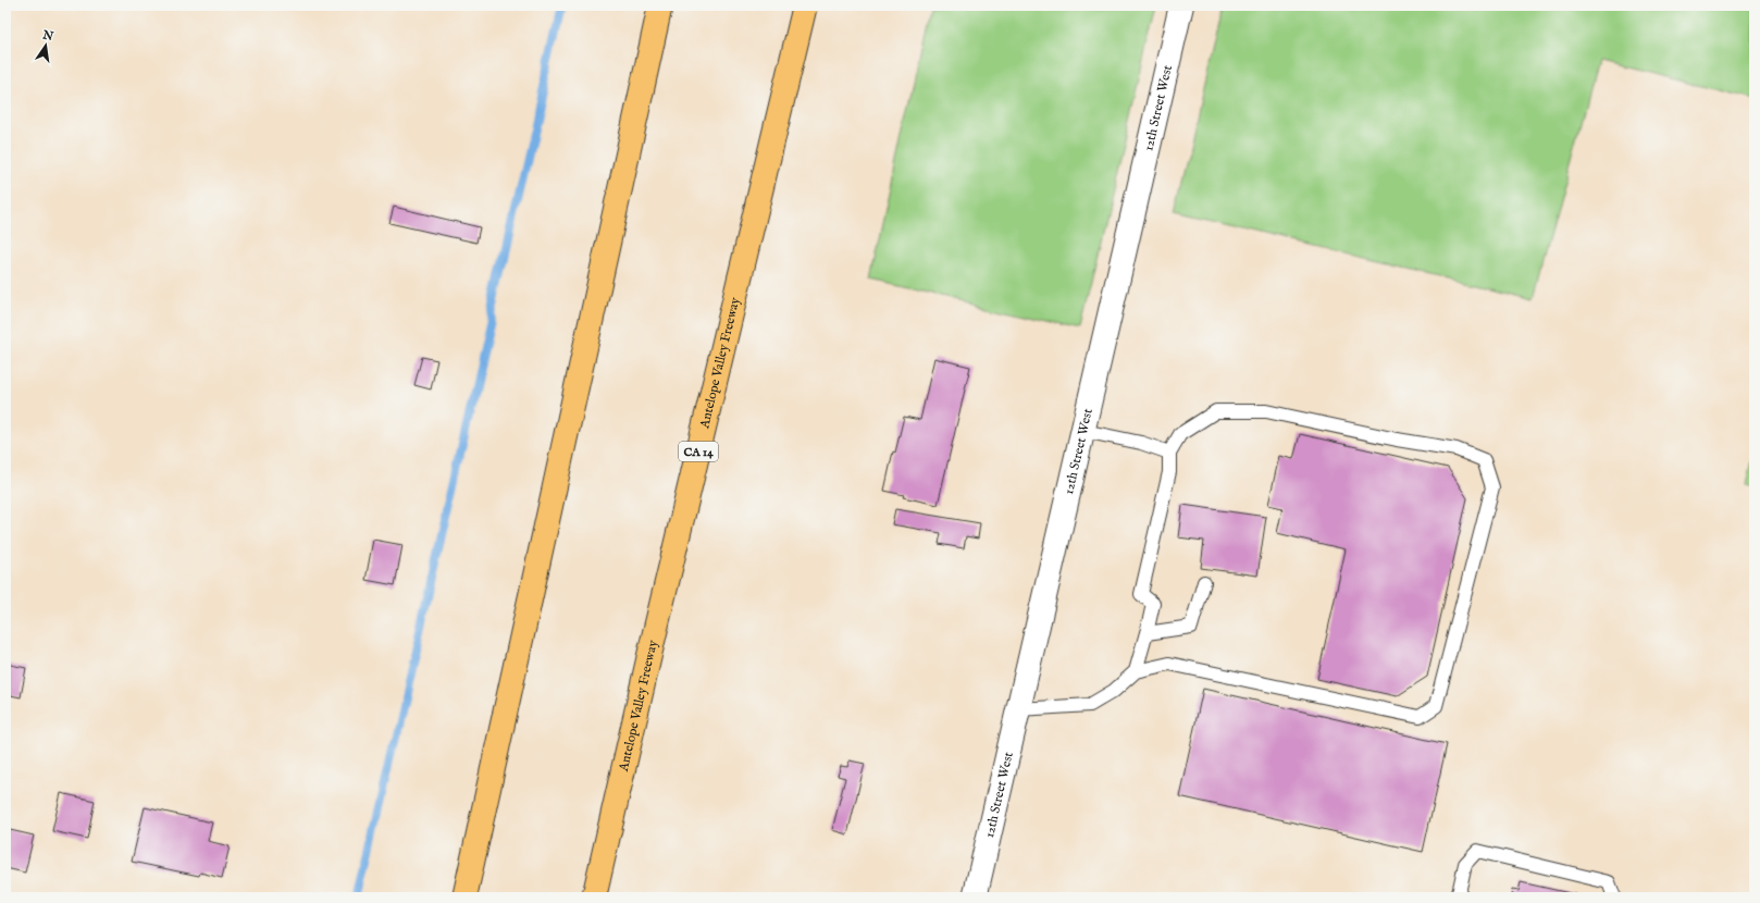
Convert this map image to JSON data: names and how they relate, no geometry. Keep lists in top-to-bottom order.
{
  "streets": {
    "highway": ["Antelope Valley Freeway", "CA 14"],
    "street": ["12th Street West"]
  },
  "north": "top"
}
